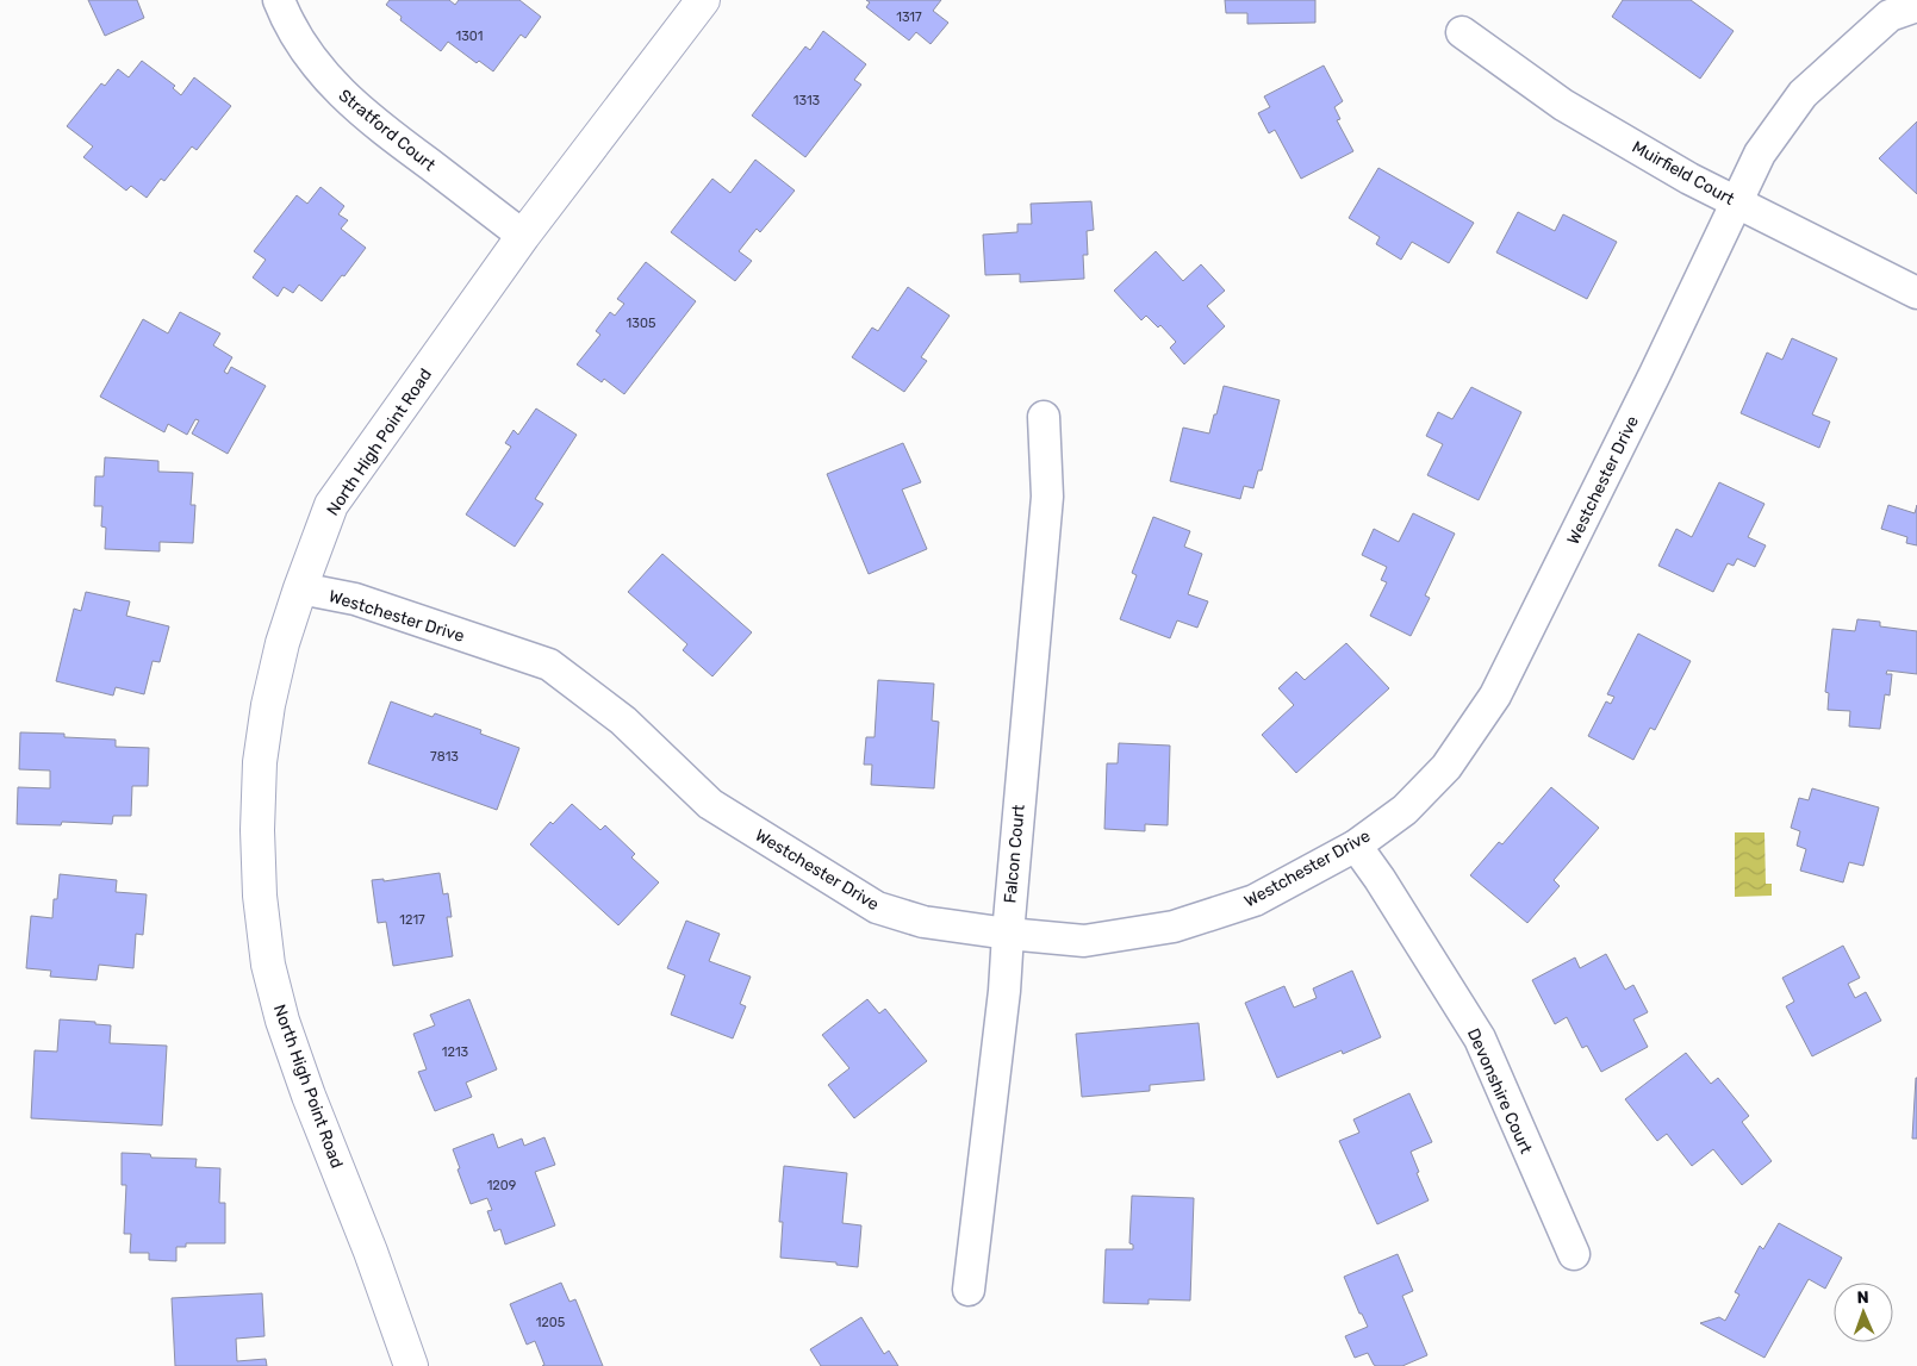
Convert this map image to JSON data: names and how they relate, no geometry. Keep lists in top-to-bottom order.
{
  "streets": {
    "street": [
      "Stratford Court",
      "Muirfield Court",
      "North High Point Road",
      "Westchester Drive",
      "Falcon Court",
      "Devonshire Court"
    ]
  },
  "crossings": [
    ["Stratford Court", "North High Point Road"],
    ["Muirfield Court", "Westchester Drive"],
    ["North High Point Road", "Westchester Drive"],
    ["Westchester Drive", "Falcon Court"],
    ["Westchester Drive", "Devonshire Court"]
  ],
  "house_numbers": [
    "1317",
    "1301",
    "1313",
    "1305",
    "7813",
    "1217",
    "1213",
    "1209",
    "1205"
  ],
  "north": "top"
}
